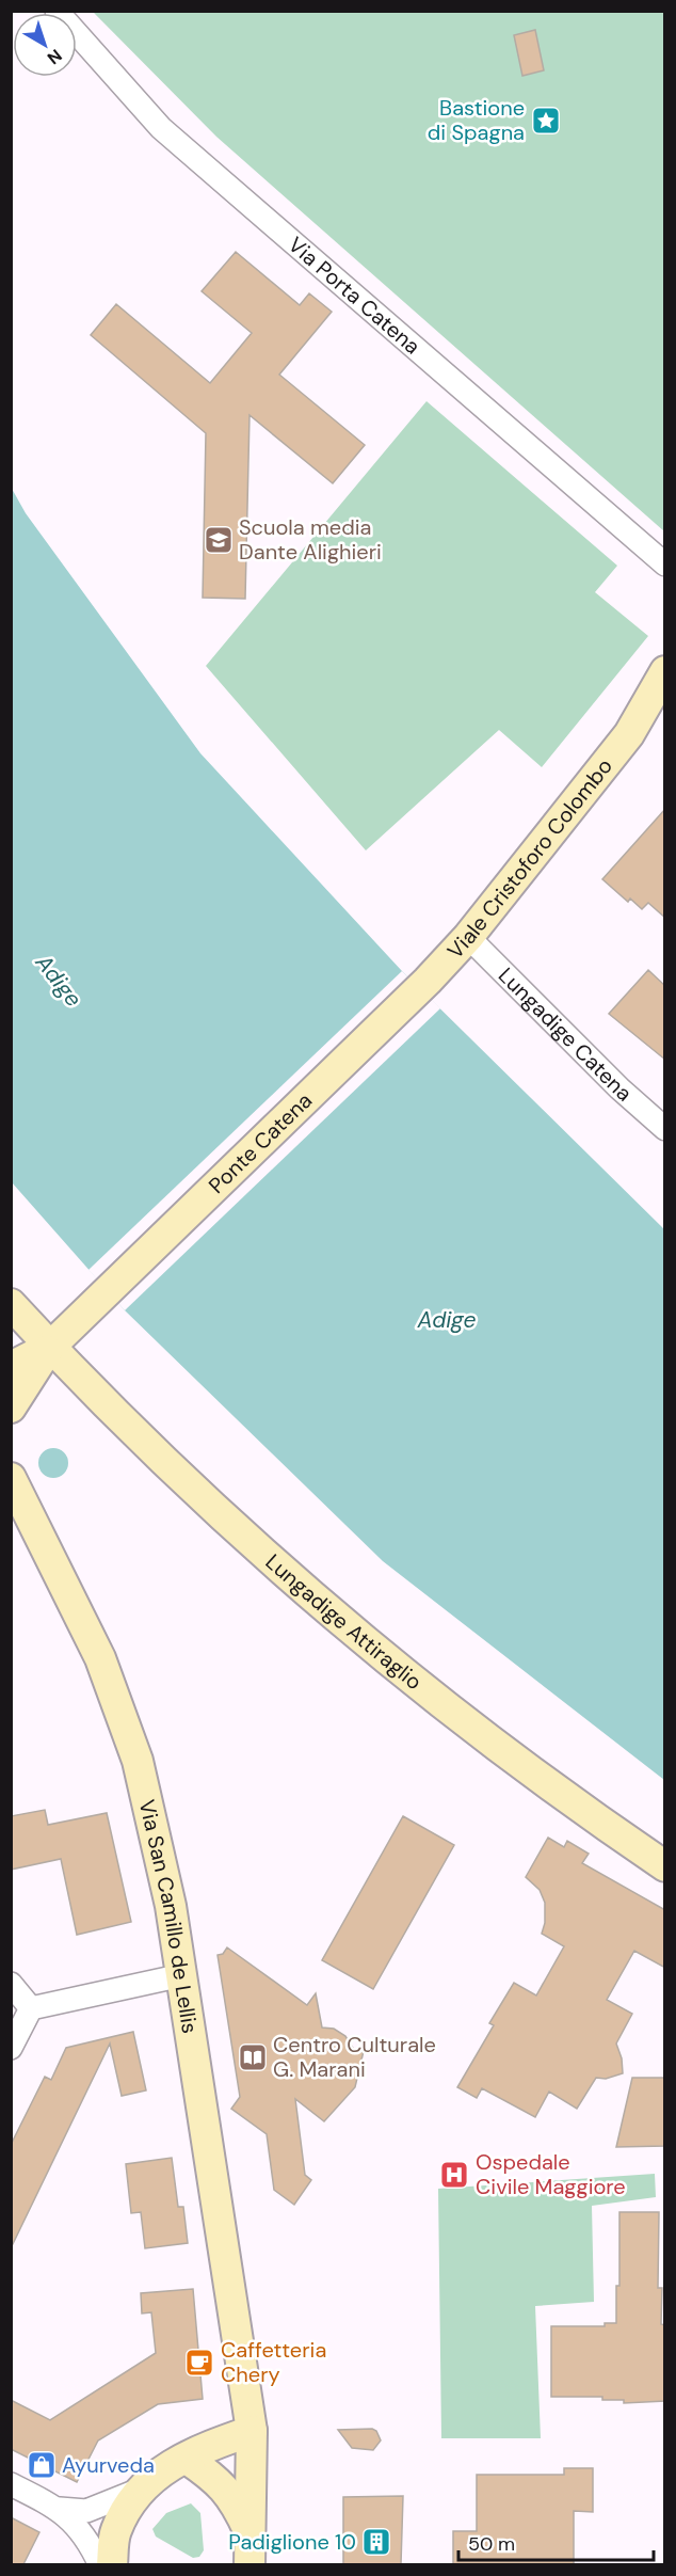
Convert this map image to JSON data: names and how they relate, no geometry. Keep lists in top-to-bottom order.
{
  "streets": {
    "street": [
      "Via Porta Catena",
      "Viale Cristoforo Colombo",
      "Lungadige Catena",
      "Ponte Catena",
      "Lungadige Attiraglio",
      "Via San Camillo de Lellis"
    ]
  },
  "crossings": [
    ["Viale Cristoforo Colombo", "Lungadige Catena"],
    ["Viale Cristoforo Colombo", "Ponte Catena"],
    ["Ponte Catena", "Lungadige Attiraglio"]
  ],
  "water": ["Adige"],
  "places": {
    "place": ["Bastione di Spagna"],
    "school or university": ["Scuola media Dante Alighieri"],
    "library": ["Centro Culturale G. Marani"],
    "hospital": ["Ospedale Civile Maggiore"],
    "cafe": ["Caffetteria Chery"],
    "shop": ["Ayurveda"],
    "building": ["Padiglione 10"]
  },
  "scale_bar": "50 m",
  "north": "bottom right"
}
